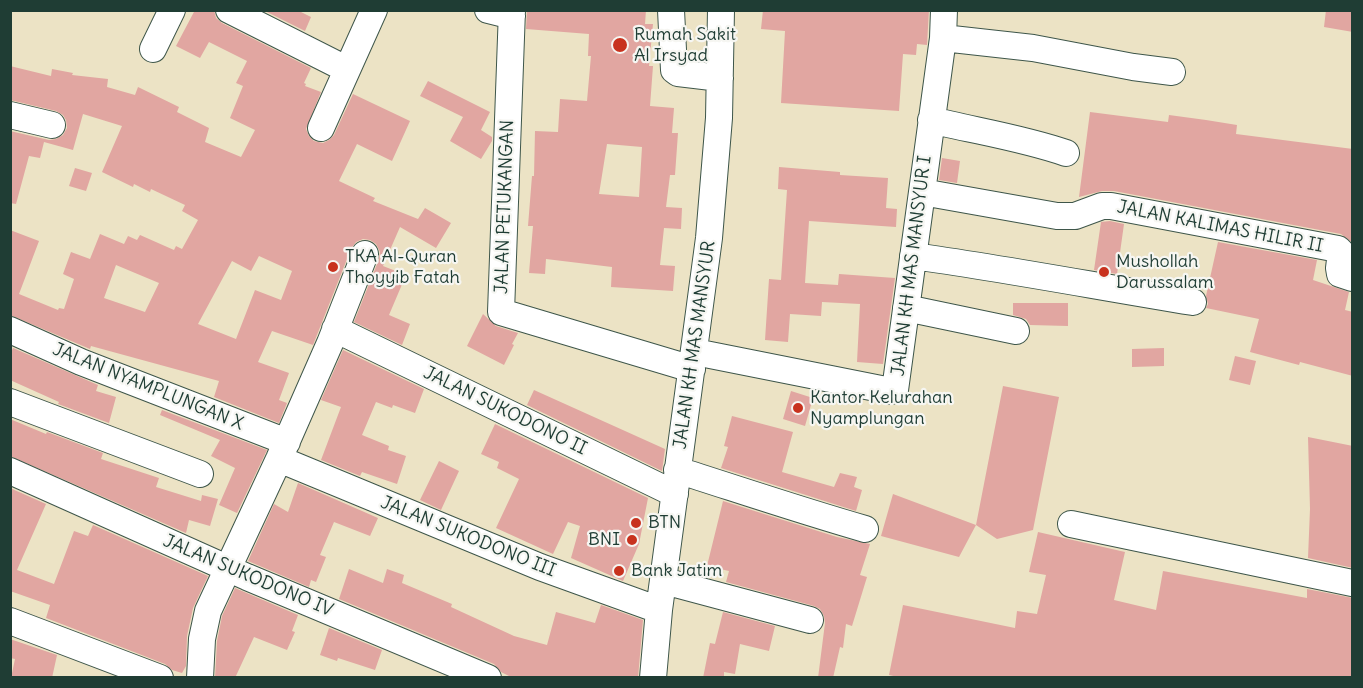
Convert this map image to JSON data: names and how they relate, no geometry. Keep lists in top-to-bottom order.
{
  "streets": {
    "street": [
      "JALAN PETUKANGAN",
      "JALAN KALIMAS HILIR II",
      "JALAN KH MAS MANSYUR I",
      "JALAN KH MAS MANSYUR",
      "JALAN NYAMPLUNGAN X",
      "JALAN SUKODONO II",
      "JALAN SUKODONO III",
      "JALAN SUKODONO IV"
    ]
  },
  "crossings": [
    ["JALAN PETUKANGAN", "JALAN KH MAS MANSYUR I"],
    ["JALAN PETUKANGAN", "JALAN KH MAS MANSYUR"],
    ["JALAN KALIMAS HILIR II", "JALAN KH MAS MANSYUR I"],
    ["JALAN KH MAS MANSYUR I", "JALAN KH MAS MANSYUR"],
    ["JALAN KH MAS MANSYUR", "JALAN SUKODONO II"],
    ["JALAN KH MAS MANSYUR", "JALAN SUKODONO III"],
    ["JALAN NYAMPLUNGAN X", "JALAN SUKODONO III"]
  ],
  "places": [
    "Rumah Sakit Al Irsyad",
    "TKA Al-Quran Thoyyib Fatah",
    "Mushollah Darussalam",
    "Kantor Kelurahan Nyamplungan",
    "BTN",
    "BNI",
    "Bank Jatim"
  ]
}
